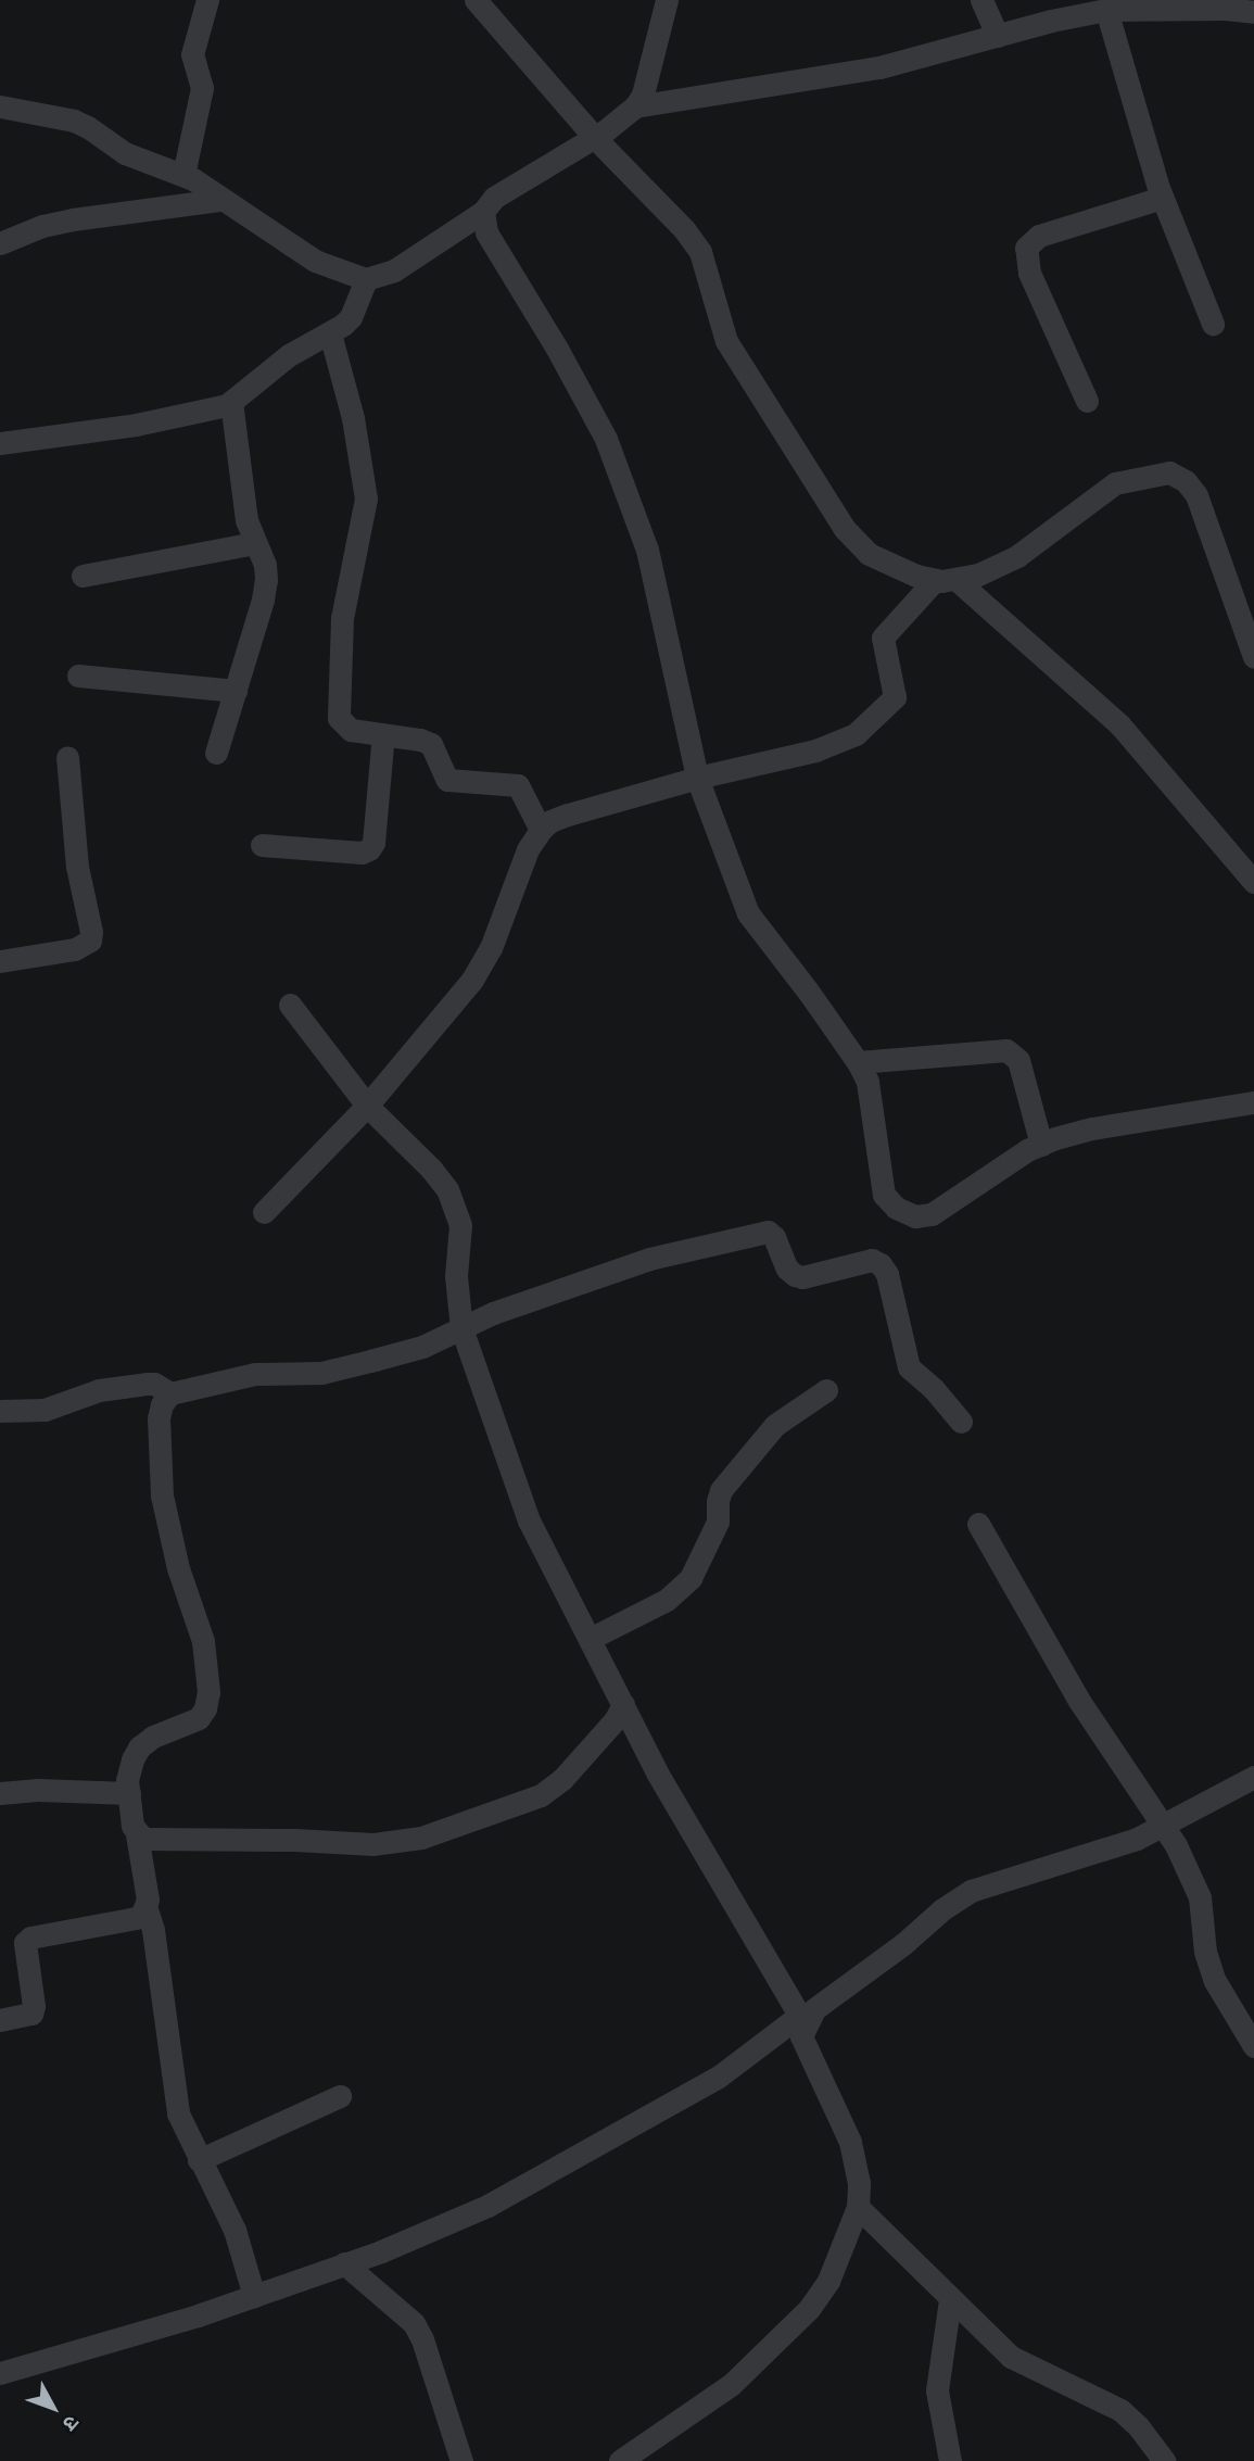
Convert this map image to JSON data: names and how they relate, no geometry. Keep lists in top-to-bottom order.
{
  "north": "bottom right"
}
